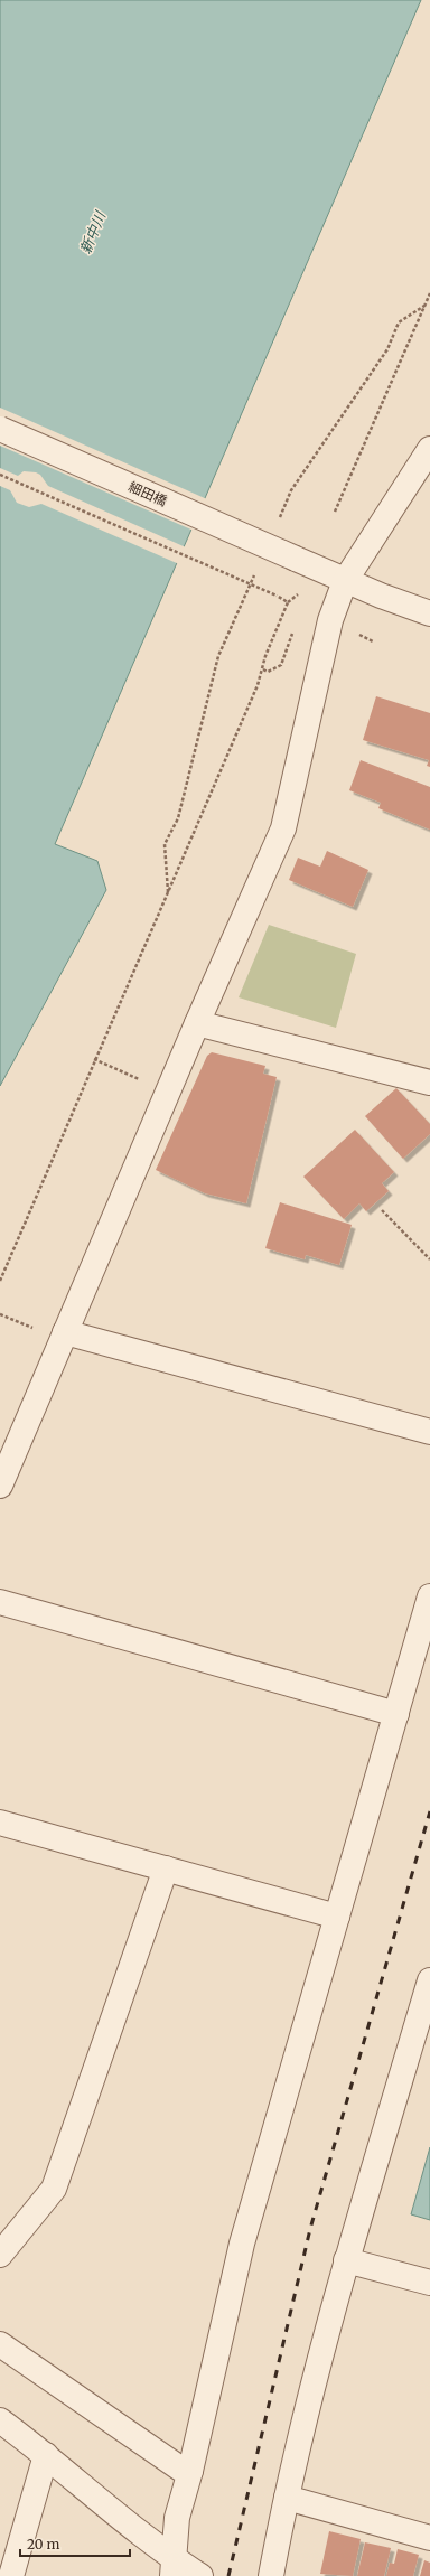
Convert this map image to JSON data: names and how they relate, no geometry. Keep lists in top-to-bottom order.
{
  "streets": {
    "street": ["細田橋"]
  },
  "water": ["新中川"],
  "scale_bar": "20 m"
}
